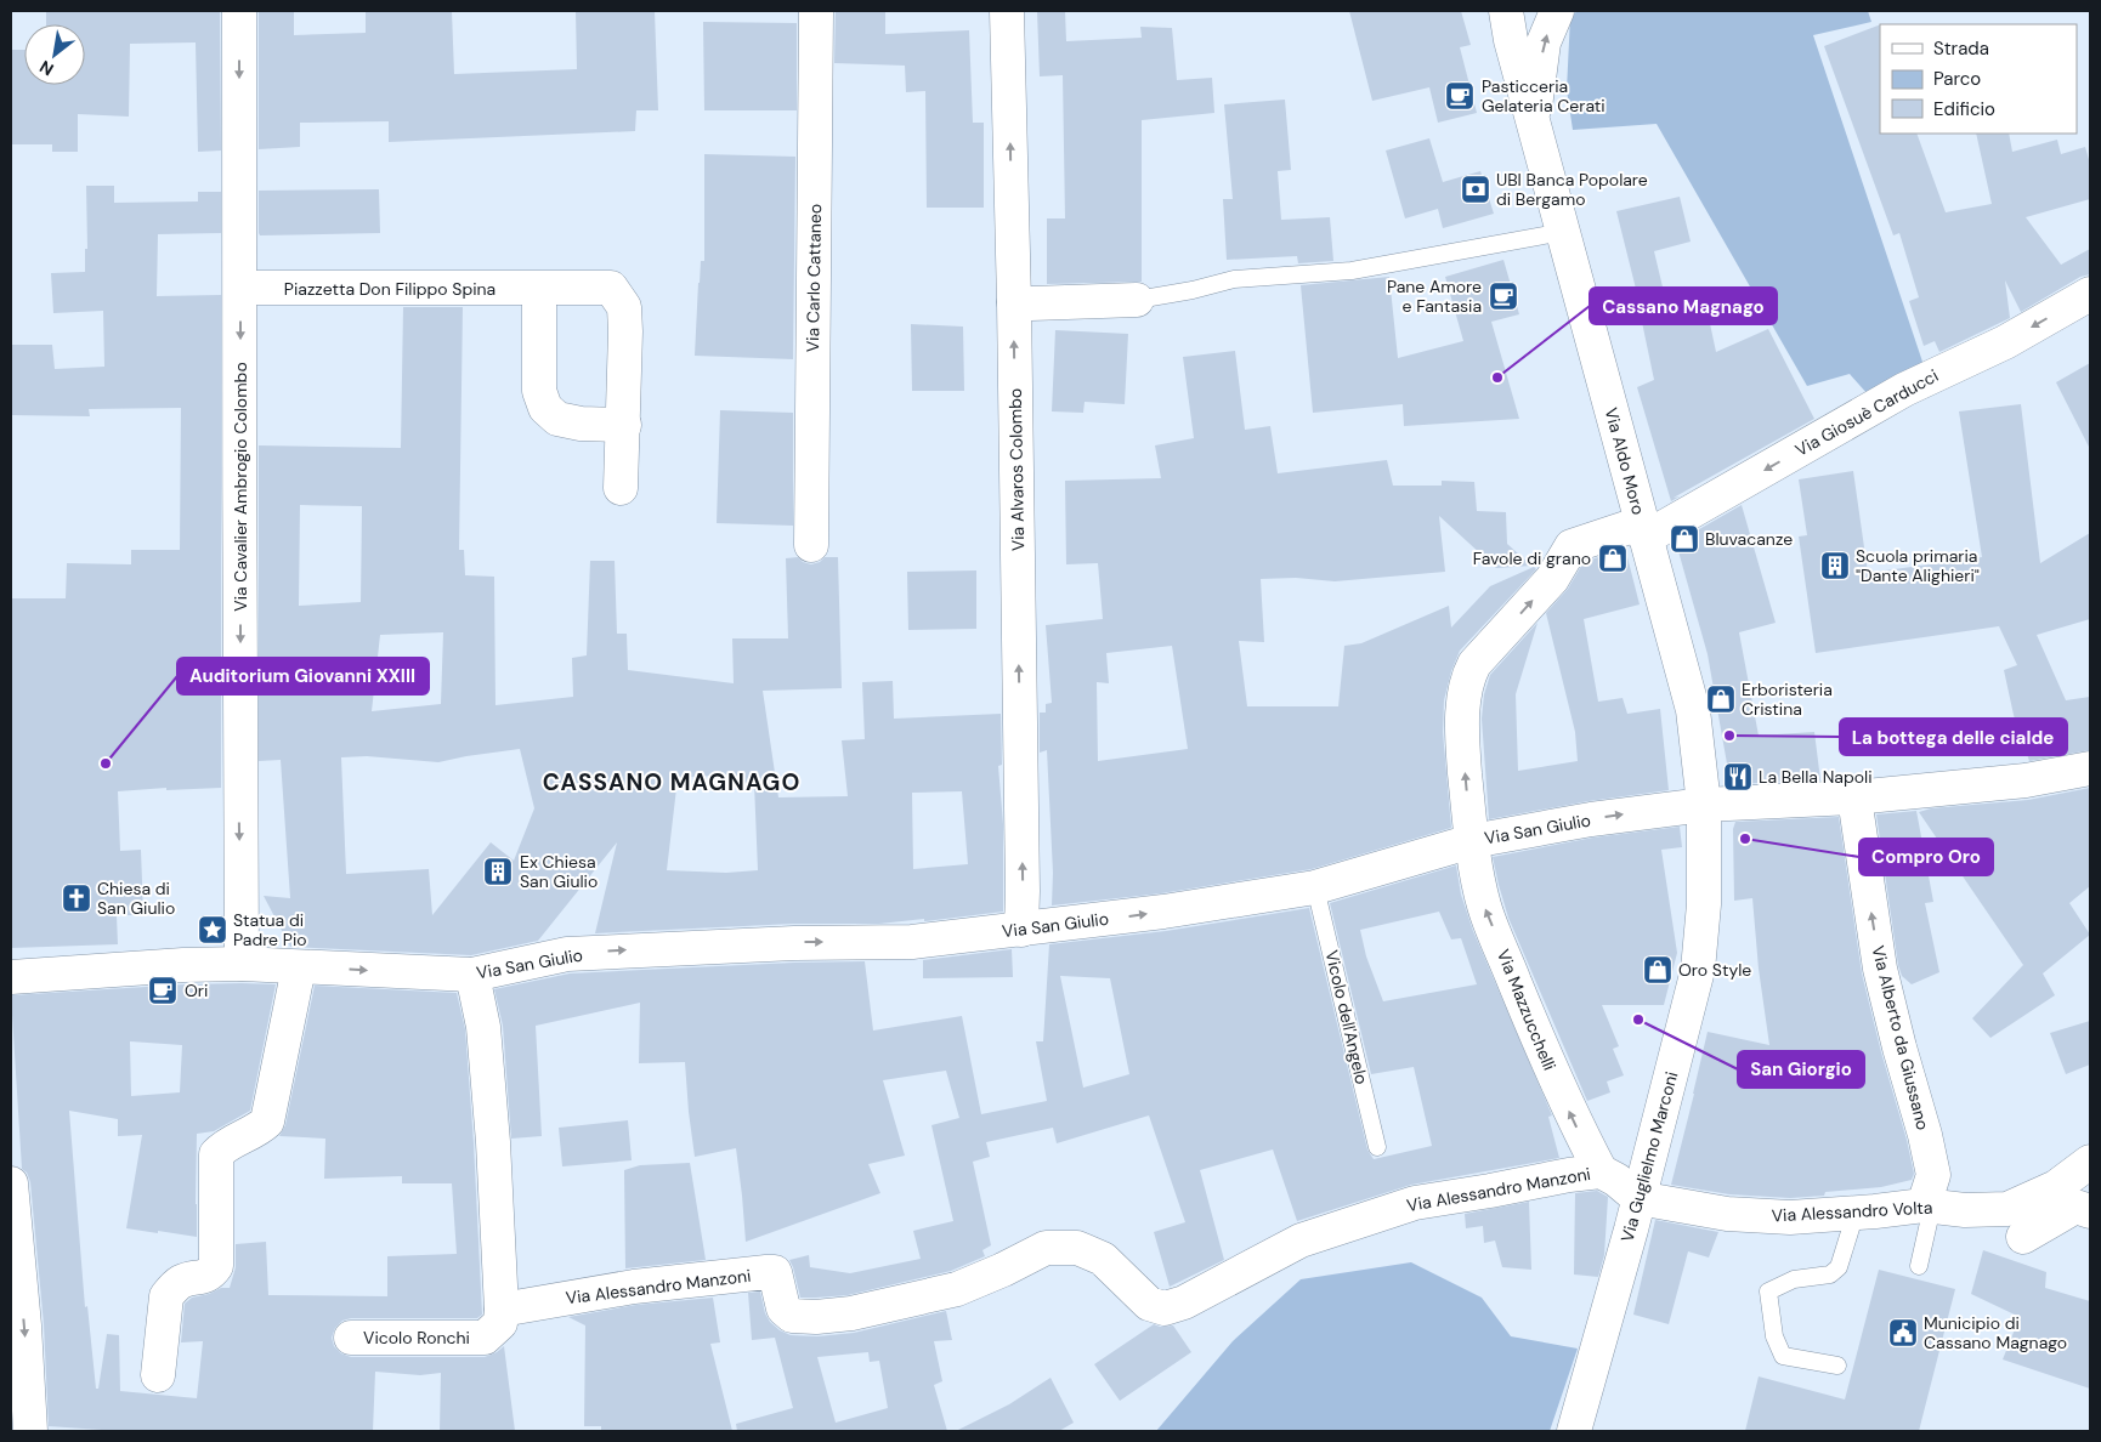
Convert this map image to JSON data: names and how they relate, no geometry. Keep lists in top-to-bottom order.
{
  "streets": {
    "street": [
      "Via Carlo Cattaneo",
      "Piazzetta Don Filippo Spina",
      "Via Giosuè Carducci",
      "Via Aldo Moro",
      "Via Alvaros Colombo",
      "Via Cavalier Ambrogio Colombo",
      "Via San Giulio",
      "Via Mazzucchelli",
      "Via Alberto da Giussano",
      "Via Guglielmo Marconi",
      "Via Alessandro Manzoni",
      "Via Alessandro Volta",
      "Vicolo Ronchi"
    ],
    "lane": ["Vicolo dell'Angelo"]
  },
  "crossings": [
    ["Piazzetta Don Filippo Spina", "Via Cavalier Ambrogio Colombo"],
    ["Via Giosuè Carducci", "Via Aldo Moro"],
    ["Via Giosuè Carducci", "Via San Giulio"],
    ["Via Giosuè Carducci", "Via Mazzucchelli"],
    ["Via Aldo Moro", "Via San Giulio"],
    ["Via Aldo Moro", "Via Guglielmo Marconi"],
    ["Via Alvaros Colombo", "Via San Giulio"],
    ["Via Cavalier Ambrogio Colombo", "Via San Giulio"],
    ["Via San Giulio", "Via Mazzucchelli"],
    ["Via San Giulio", "Vicolo dell'Angelo"],
    ["Via San Giulio", "Via Alberto da Giussano"],
    ["Via San Giulio", "Via Guglielmo Marconi"],
    ["Via Mazzucchelli", "Via Alessandro Manzoni"],
    ["Via Alberto da Giussano", "Via Alessandro Volta"],
    ["Via Guglielmo Marconi", "Via Alessandro Manzoni"],
    ["Via Guglielmo Marconi", "Via Alessandro Volta"],
    ["Via Alessandro Manzoni", "Via Alessandro Volta"],
    ["Via Alessandro Manzoni", "Vicolo Ronchi"]
  ],
  "one_way": [
    "Via Alvaros Colombo",
    "Via Cavalier Ambrogio Colombo",
    "Via San Giulio",
    "Via Mazzucchelli",
    "Via Alberto da Giussano"
  ],
  "districts": ["CASSANO MAGNAGO"],
  "places": {
    "cafe": ["Pasticceria Gelateria Cerati", "Pane Amore e Fantasia", "Ori"],
    "bank": ["UBI Banca Popolare di Bergamo"],
    "other": [
      "Cassano Magnago",
      "La bottega delle cialde",
      "Auditorium Giovanni XXIII",
      "Compro Oro",
      "San Giorgio"
    ],
    "shop": [
      "Bluvacanze",
      "Favole di grano",
      "Erboristeria Cristina",
      "Oro Style"
    ],
    "building": ["Scuola primaria \"Dante Alighieri\"", "Ex Chiesa San Giulio"],
    "restaurant": ["La Bella Napoli"],
    "church": ["Chiesa di San Giulio"],
    "place": ["Statua di Padre Pio"],
    "public building": ["Municipio di Cassano Magnago"]
  },
  "legend": ["Strada", "Parco", "Edificio"],
  "north": "bottom left"
}
